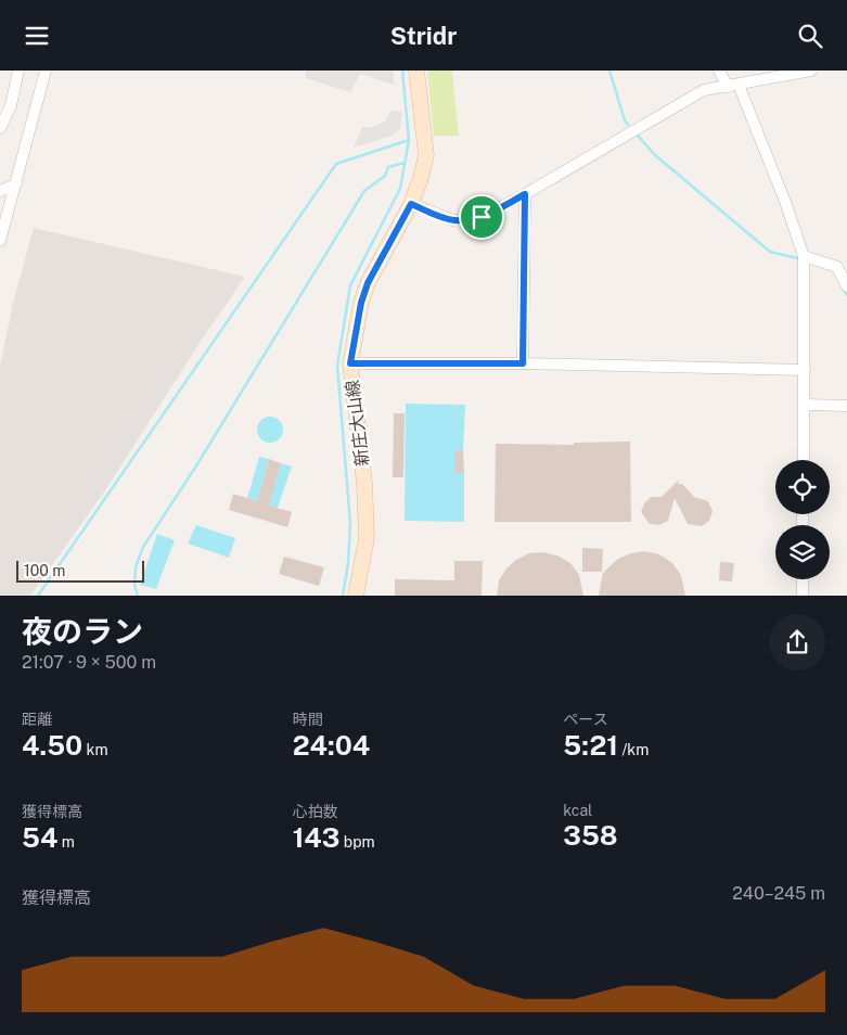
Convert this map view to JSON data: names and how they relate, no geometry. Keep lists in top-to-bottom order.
{
  "streets": {
    "main road": ["新庄大山線"]
  },
  "scale_bar": "100 m",
  "page": {
    "header": "Stridr",
    "scale": "100 m",
    "heading": ["夜のラン", "21:07 · 9 × 500 m"],
    "stats": [
      ["距離", "4.50 km"],
      ["時間", "24:04"],
      ["ペース", "5:21 /km"],
      ["獲得標高", "54 m"],
      ["心拍数", "143 bpm"],
      ["kcal", "358"]
    ],
    "chart": ["獲得標高", "240–245 m"]
  }
}
